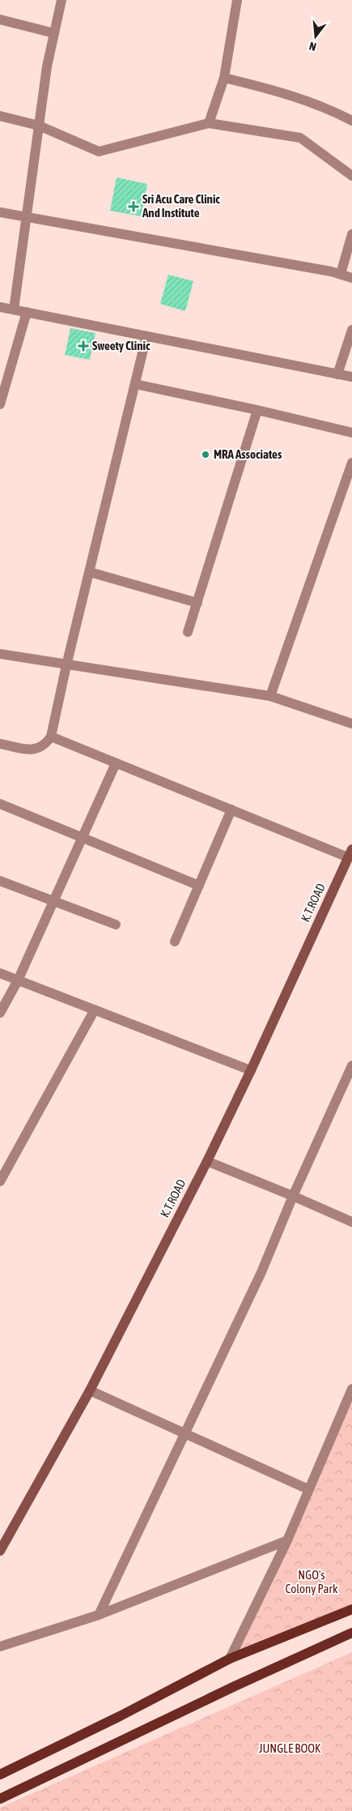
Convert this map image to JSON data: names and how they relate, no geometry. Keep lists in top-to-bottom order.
{
  "streets": {
    "main road": ["K.T.ROAD"]
  },
  "parks": ["NGO's Colony Park", "JUNGLE BOOK"],
  "places": {
    "health": ["Sri Acu Care Clinic And Institute", "Sweety Clinic"],
    "other": ["MRA Associates"]
  },
  "north": "bottom"
}
